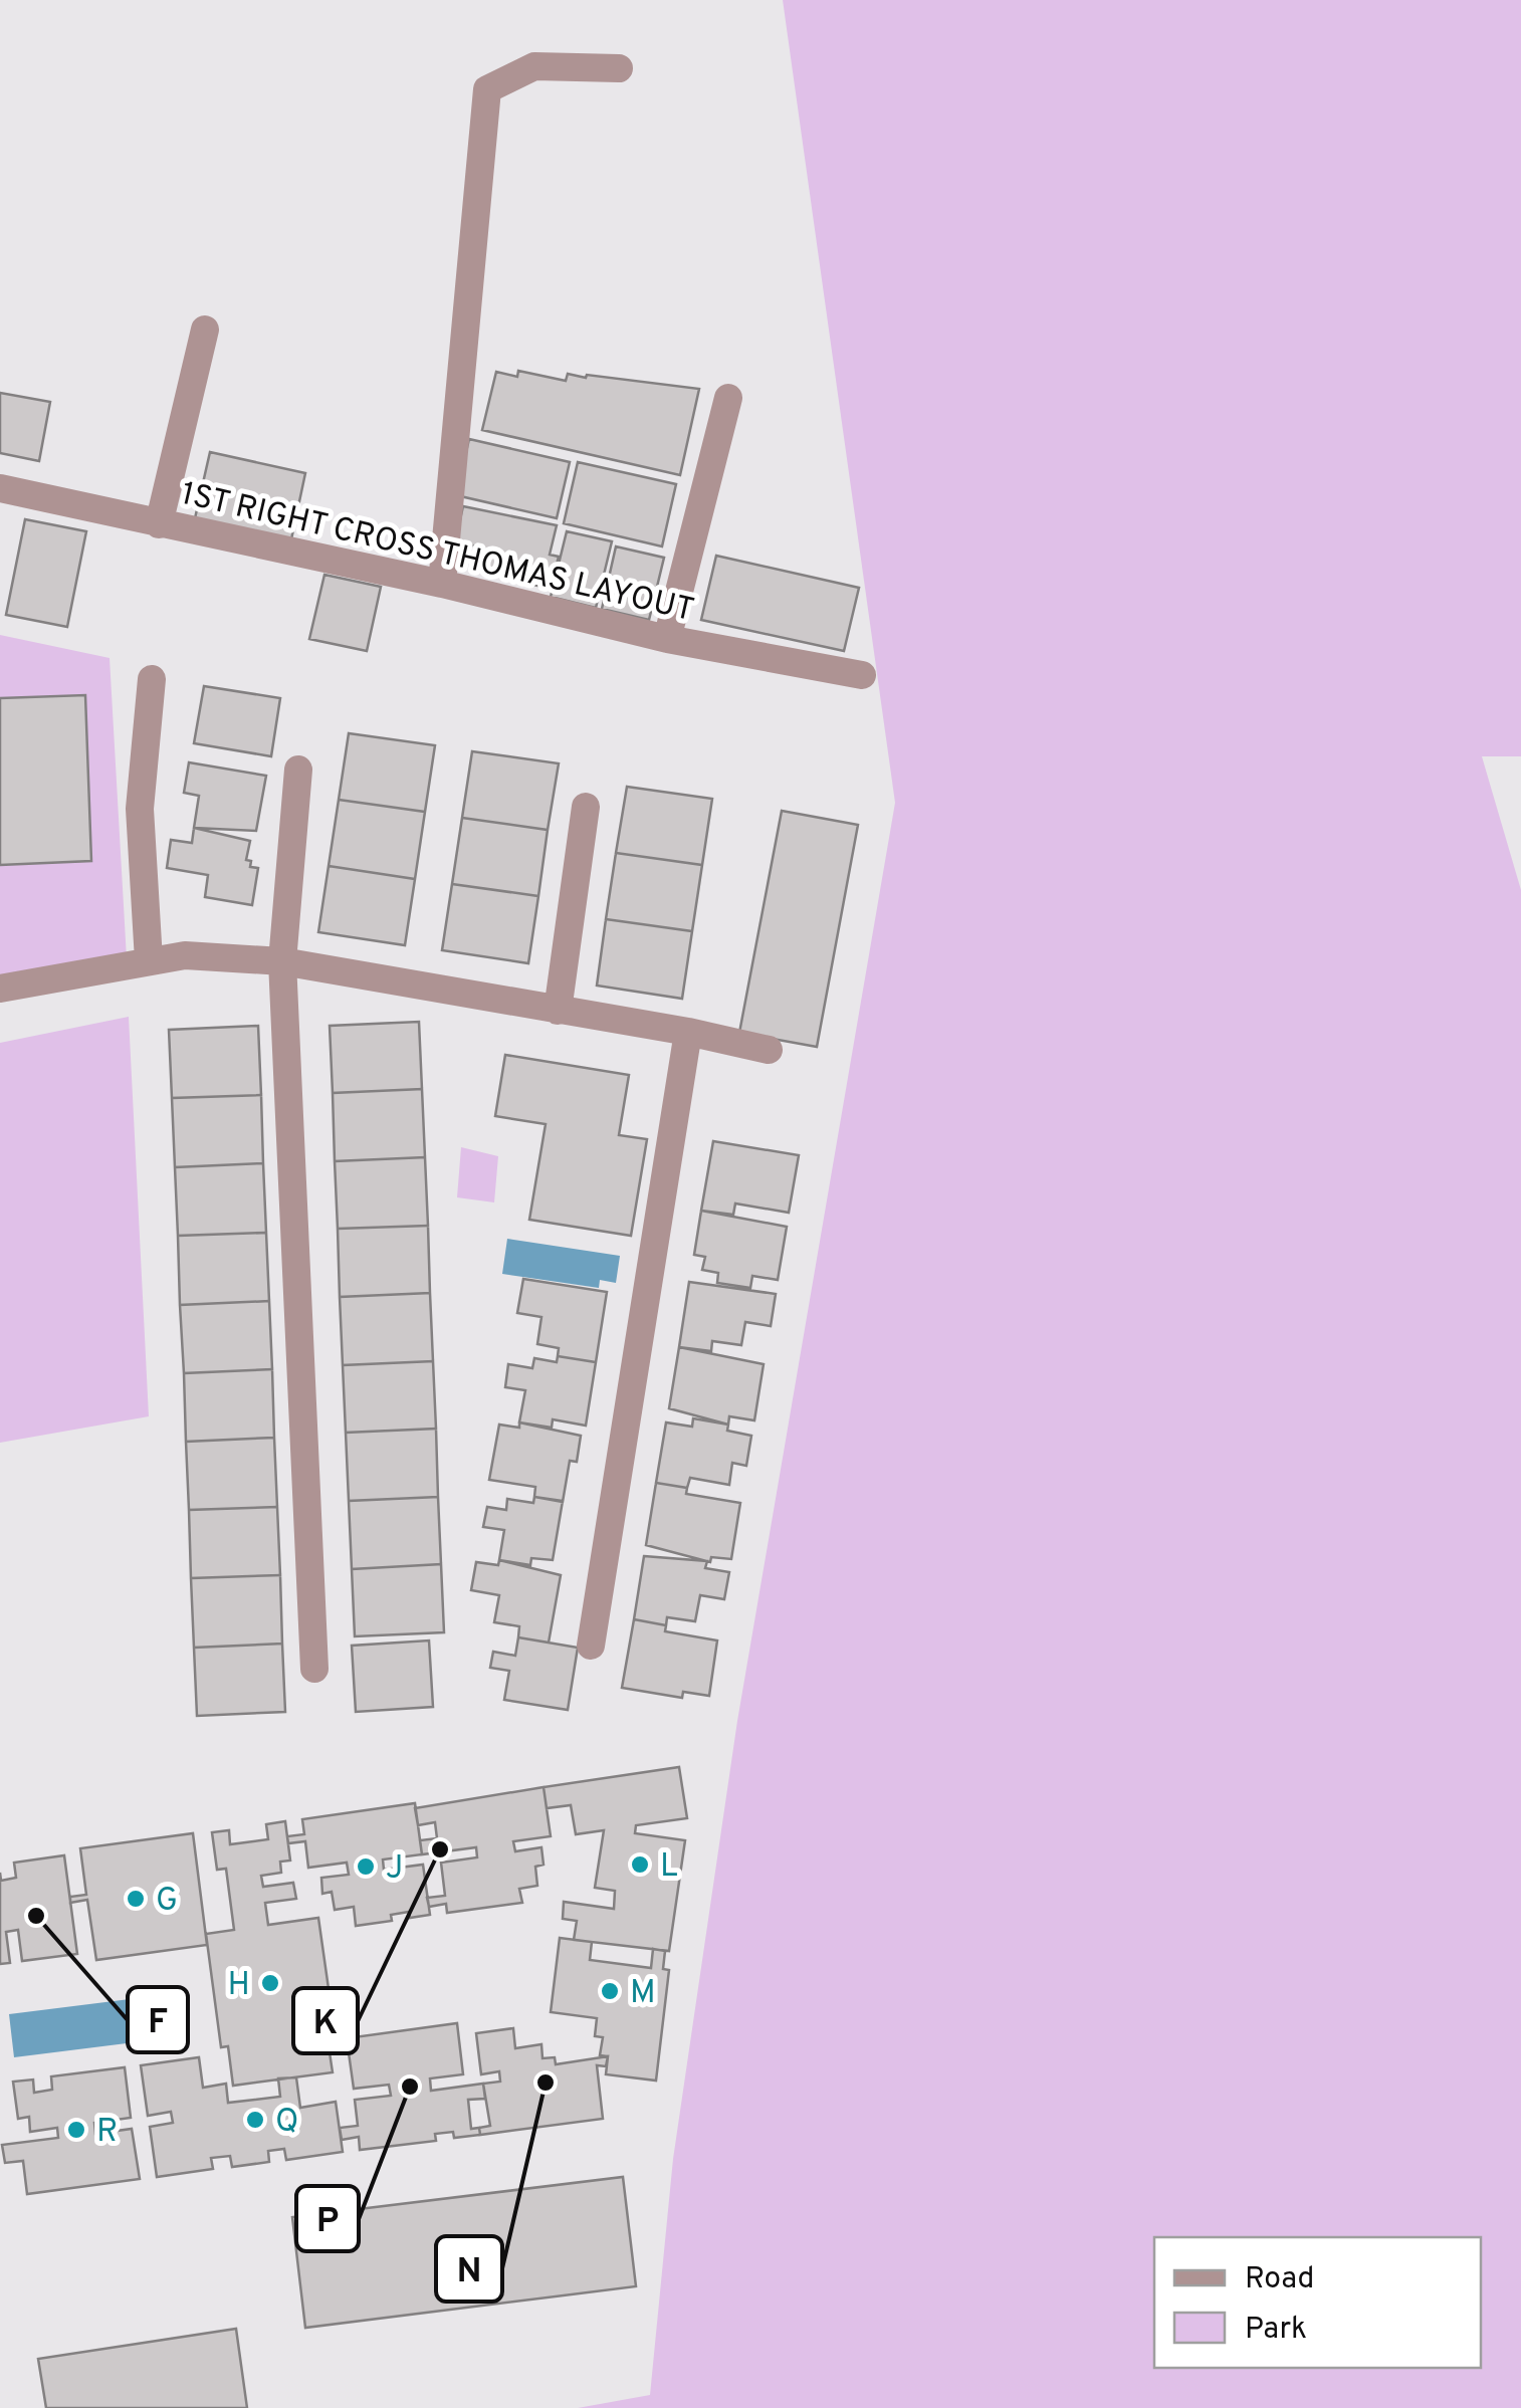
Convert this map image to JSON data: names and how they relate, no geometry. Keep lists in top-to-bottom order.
{
  "streets": {
    "street": ["1ST RIGHT CROSS THOMAS LAYOUT"]
  },
  "places": [
    "K",
    "L",
    "J",
    "G",
    "F",
    "H",
    "M",
    "N",
    "P",
    "Q",
    "R"
  ],
  "legend": ["Road", "Park"]
}
